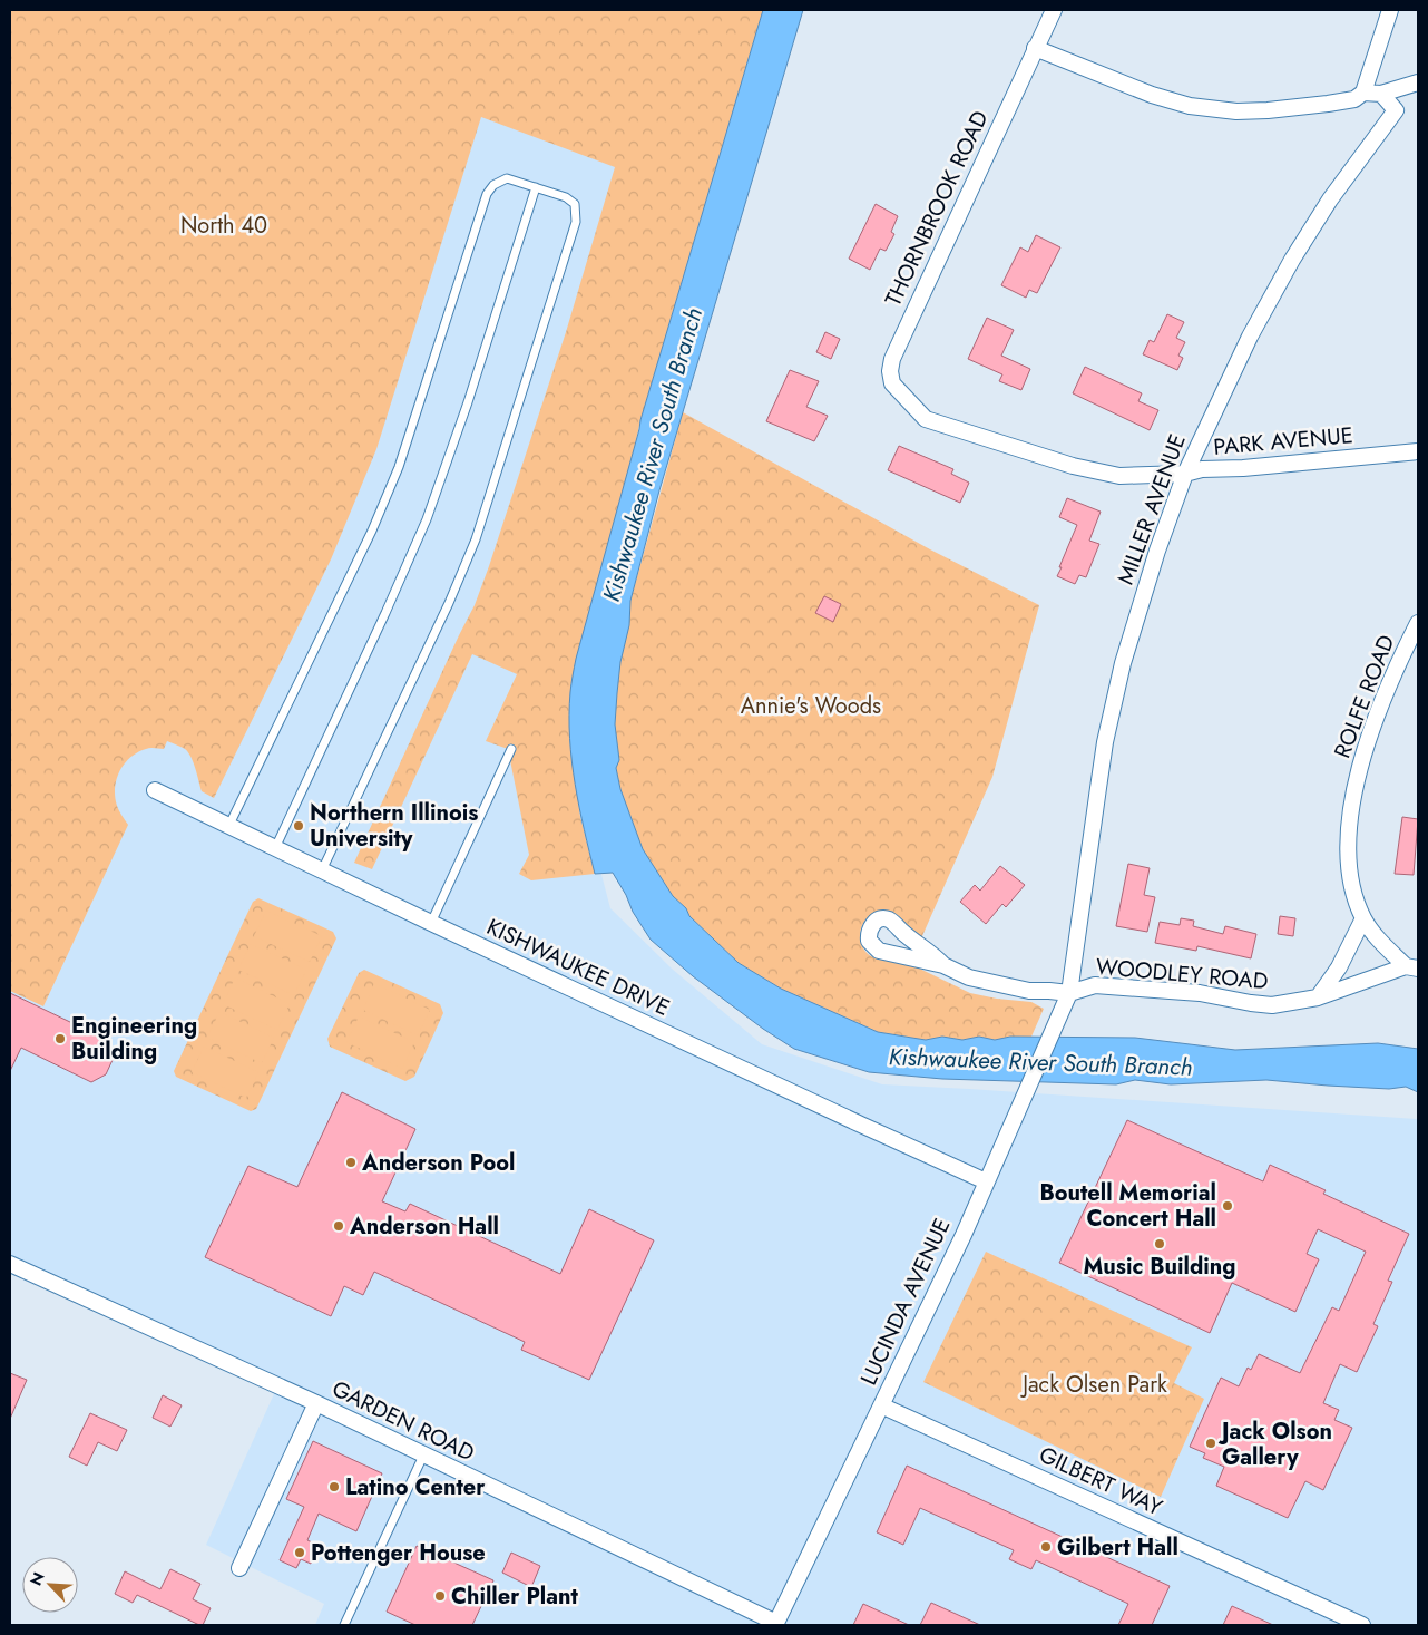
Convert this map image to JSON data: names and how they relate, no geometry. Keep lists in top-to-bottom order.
{
  "streets": {
    "street": [
      "THORNBROOK ROAD",
      "PARK AVENUE",
      "MILLER AVENUE",
      "ROLFE ROAD",
      "KISHWAUKEE DRIVE",
      "WOODLEY ROAD",
      "LUCINDA AVENUE",
      "GARDEN ROAD",
      "GILBERT WAY"
    ]
  },
  "crossings": [
    ["THORNBROOK ROAD", "PARK AVENUE"],
    ["PARK AVENUE", "MILLER AVENUE"],
    ["MILLER AVENUE", "WOODLEY ROAD"],
    ["MILLER AVENUE", "LUCINDA AVENUE"],
    ["ROLFE ROAD", "WOODLEY ROAD"],
    ["KISHWAUKEE DRIVE", "LUCINDA AVENUE"],
    ["WOODLEY ROAD", "LUCINDA AVENUE"],
    ["LUCINDA AVENUE", "GARDEN ROAD"],
    ["LUCINDA AVENUE", "GILBERT WAY"]
  ],
  "water": ["Kishwaukee River South Branch"],
  "parks": ["North 40", "Annie's Woods", "Jack Olsen Park"],
  "places": [
    "Northern Illinois University",
    "Engineering Building",
    "Anderson Pool",
    "Boutell Memorial Concert Hall",
    "Anderson Hall",
    "Music Building",
    "Jack Olson Gallery",
    "Latino Center",
    "Gilbert Hall",
    "Pottenger House",
    "Chiller Plant"
  ],
  "north": "top left"
}
